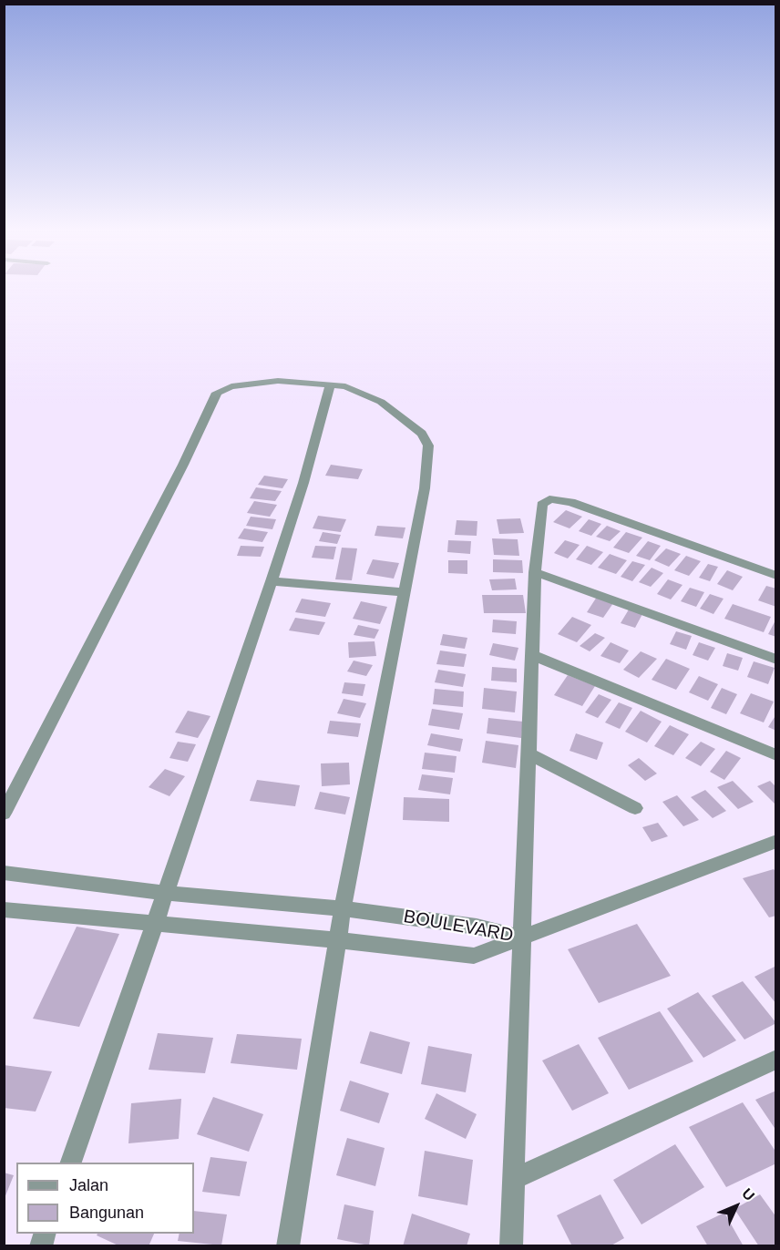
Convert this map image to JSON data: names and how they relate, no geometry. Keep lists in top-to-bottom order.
{
  "streets": {
    "street": ["BOULEVARD"]
  },
  "legend": ["Jalan", "Bangunan"],
  "north": "top right"
}
